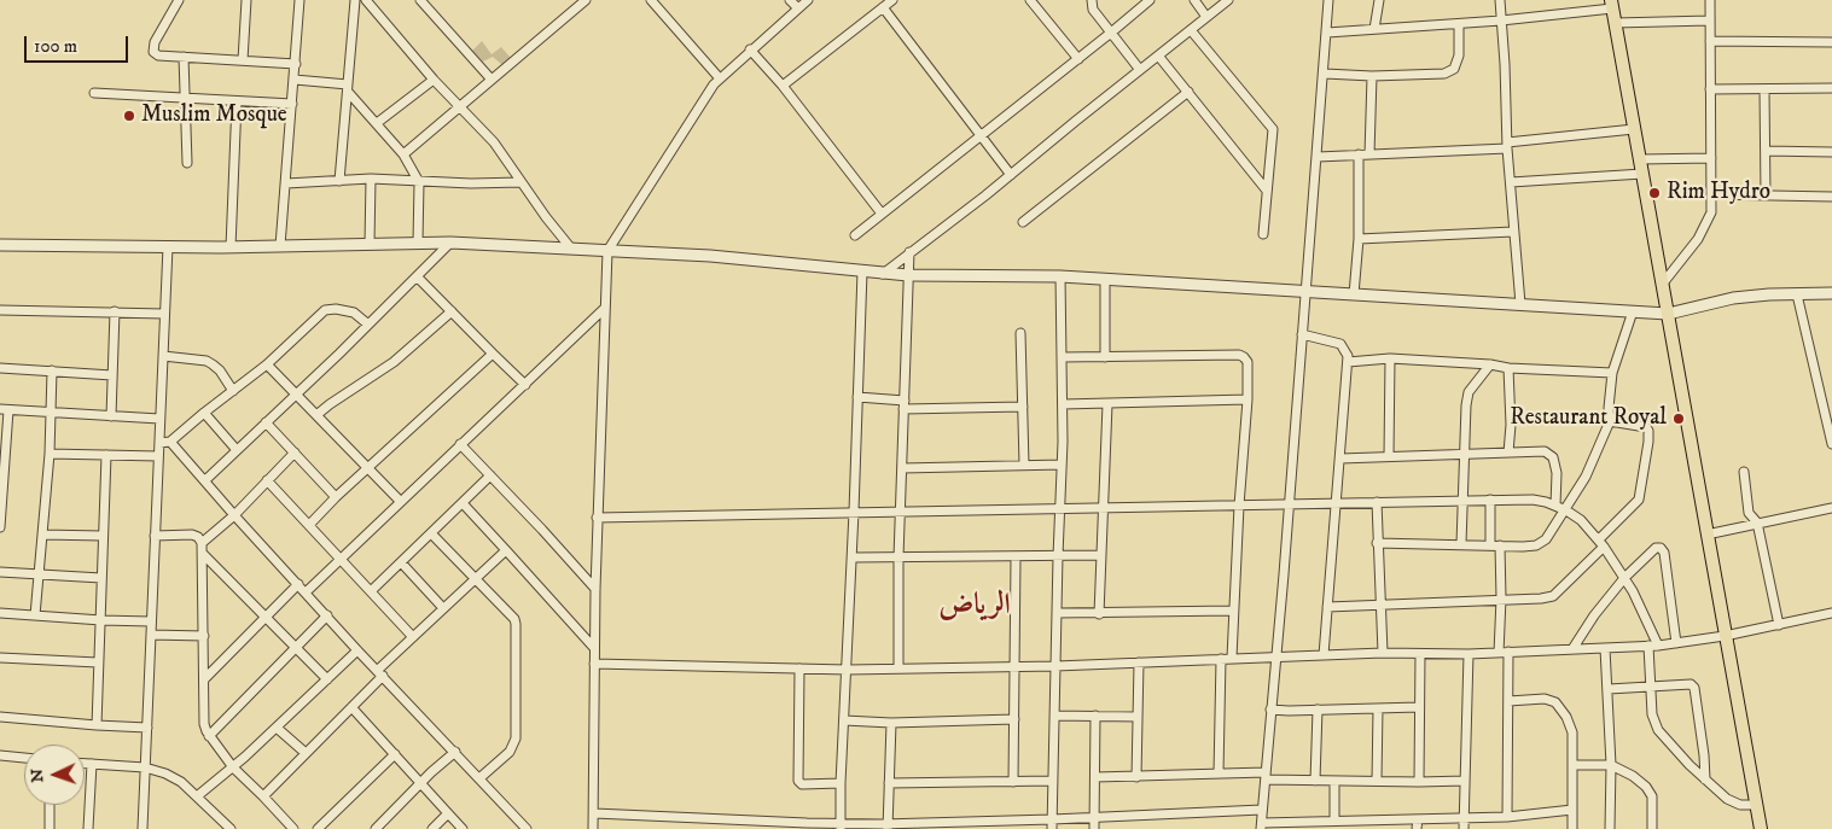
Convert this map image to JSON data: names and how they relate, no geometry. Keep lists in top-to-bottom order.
{
  "districts": ["الرياض"],
  "places": ["Muslim Mosque", "Rim Hydro", "Restaurant Royal"],
  "scale_bar": "100 m",
  "north": "left"
}
